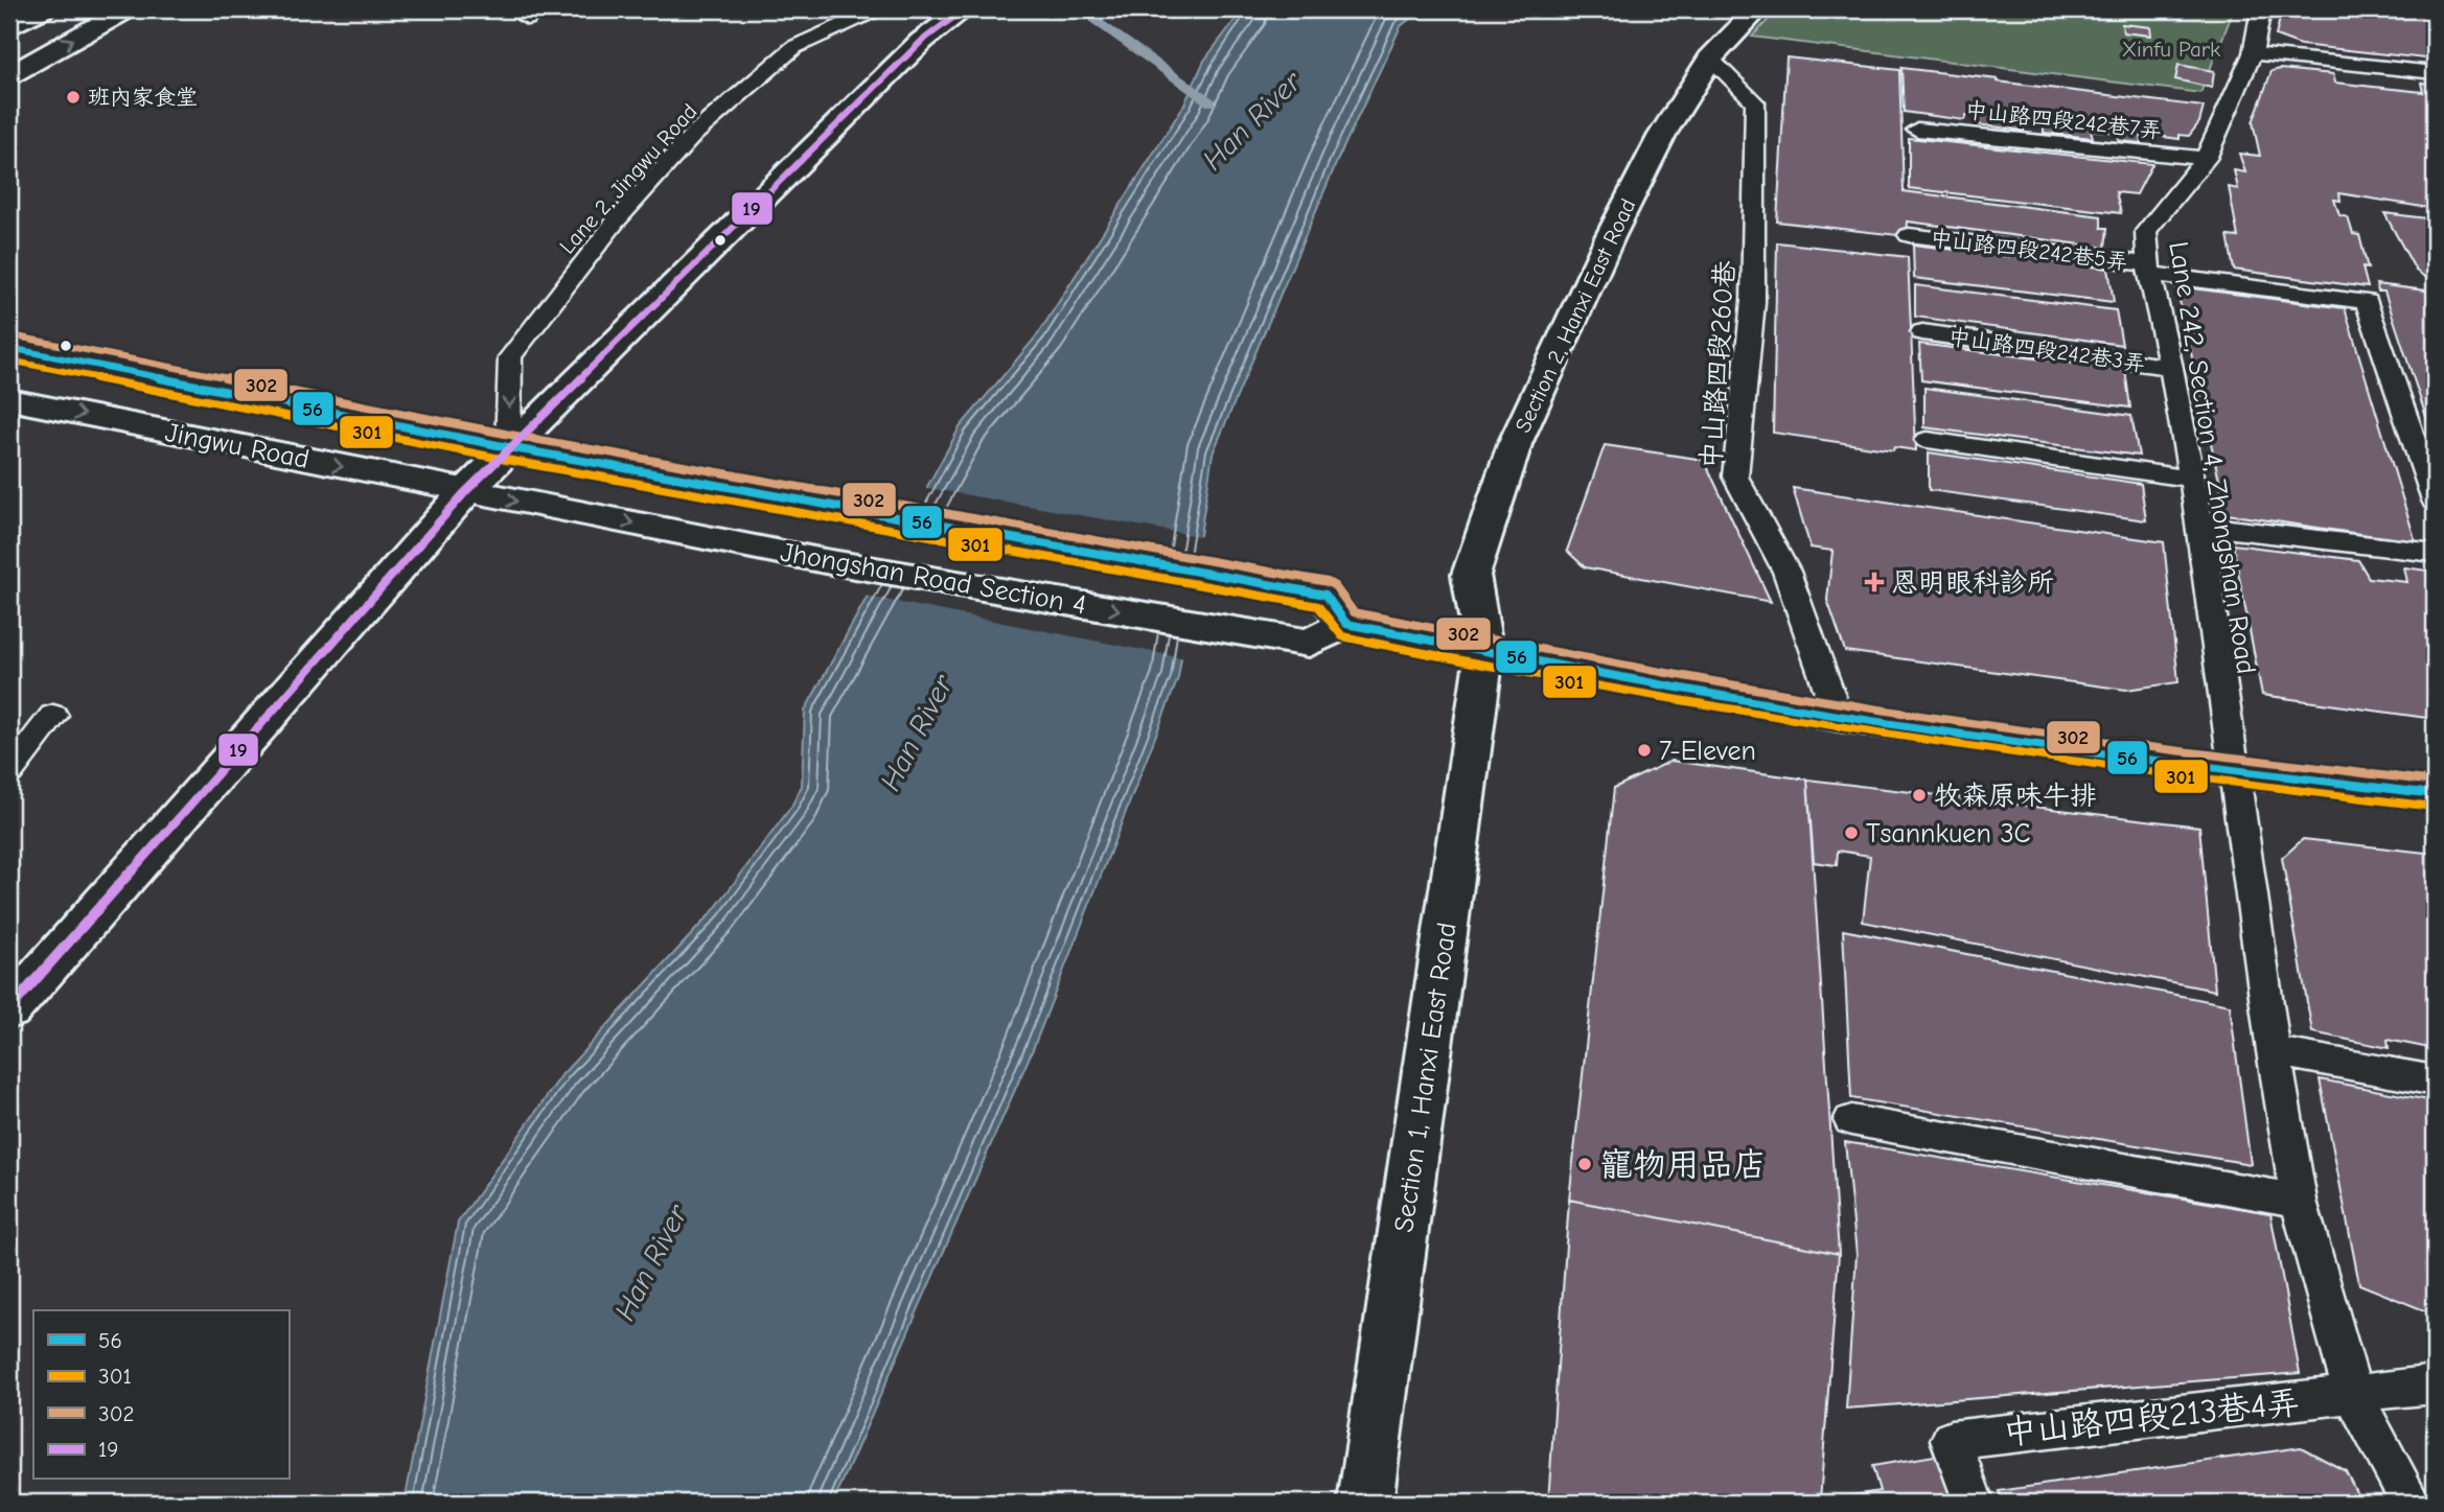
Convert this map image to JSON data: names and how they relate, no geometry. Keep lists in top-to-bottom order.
{
  "streets": {
    "street": [
      "Section 2, Hanxi East Road",
      "Jingwu Road",
      "Jhongshan Road Section 4",
      "Section 1, Hanxi East Road"
    ],
    "lane": [
      "中山路四段242巷7弄",
      "Lane 2, Jingwu Road",
      "中山路四段242巷5弄",
      "中山路四段242巷3弄",
      "中山路四段260巷",
      "Lane 242, Section 4, Zhongshan Road",
      "中山路四段213巷4弄"
    ]
  },
  "crossings": [
    ["中山路四段242巷7弄", "Lane 242, Section 4, Zhongshan Road"],
    ["Lane 2, Jingwu Road", "Jingwu Road"],
    ["中山路四段242巷5弄", "Lane 242, Section 4, Zhongshan Road"],
    ["Section 2, Hanxi East Road", "中山路四段260巷"],
    ["Section 2, Hanxi East Road", "Jhongshan Road Section 4"],
    ["Section 2, Hanxi East Road", "Section 1, Hanxi East Road"],
    ["中山路四段242巷3弄", "Lane 242, Section 4, Zhongshan Road"],
    ["中山路四段260巷", "Jhongshan Road Section 4"],
    ["Jingwu Road", "Jhongshan Road Section 4"],
    ["Lane 242, Section 4, Zhongshan Road", "Jhongshan Road Section 4"],
    ["Lane 242, Section 4, Zhongshan Road", "中山路四段213巷4弄"],
    ["Jhongshan Road Section 4", "Section 1, Hanxi East Road"]
  ],
  "one_way": ["Lane 2, Jingwu Road"],
  "water": ["Han River"],
  "parks": ["Xinfu Park"],
  "places": {
    "other": [
      "班內家食堂",
      "7-Eleven",
      "牧森原味牛排",
      "Tsannkuen 3C",
      "寵物用品店"
    ],
    "health": ["恩明眼科診所"]
  },
  "lines": [
    "transit line 19",
    "transit line 302",
    "transit line 56",
    "transit line 301"
  ],
  "legend": [
    "56",
    "301",
    "302",
    "19"
  ]
}
